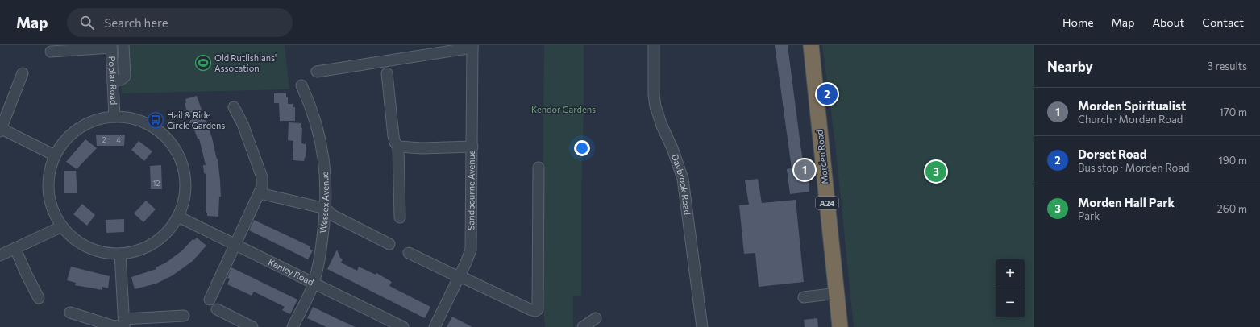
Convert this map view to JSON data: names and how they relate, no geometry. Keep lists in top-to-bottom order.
{
  "streets": {
    "highway": ["Morden Road", "A24"],
    "street": [
      "Poplar Road",
      "Daybrook Road",
      "Sandbourne Avenue",
      "Wessex Avenue",
      "Kenley Road"
    ]
  },
  "crossings": [
    ["Wessex Avenue", "Kenley Road"]
  ],
  "parks": ["Kendor Gardens"],
  "places": {
    "sports": ["Old Rutlishians' Assocation"],
    "bus stop": ["Hail & Ride Circle Gardens"]
  },
  "house_numbers": ["2", "4", "12"],
  "page": {
    "header": "Map",
    "search": "Search here",
    "nav": [
      "Home",
      "Map",
      "About",
      "Contact"
    ],
    "heading": ["Nearby", "3 results"],
    "pins": ["2", "1", "3"],
    "list": [
      {
        "mark": "1",
        "name": "Morden Spiritualist",
        "note": "Church · Morden Road",
        "value": "170 m"
      },
      {
        "mark": "2",
        "name": "Dorset Road",
        "note": "Bus stop · Morden Road",
        "value": "190 m"
      },
      {
        "mark": "3",
        "name": "Morden Hall Park",
        "note": "Park",
        "value": "260 m"
      }
    ],
    "map_buttons": ["+", "−"]
  }
}
